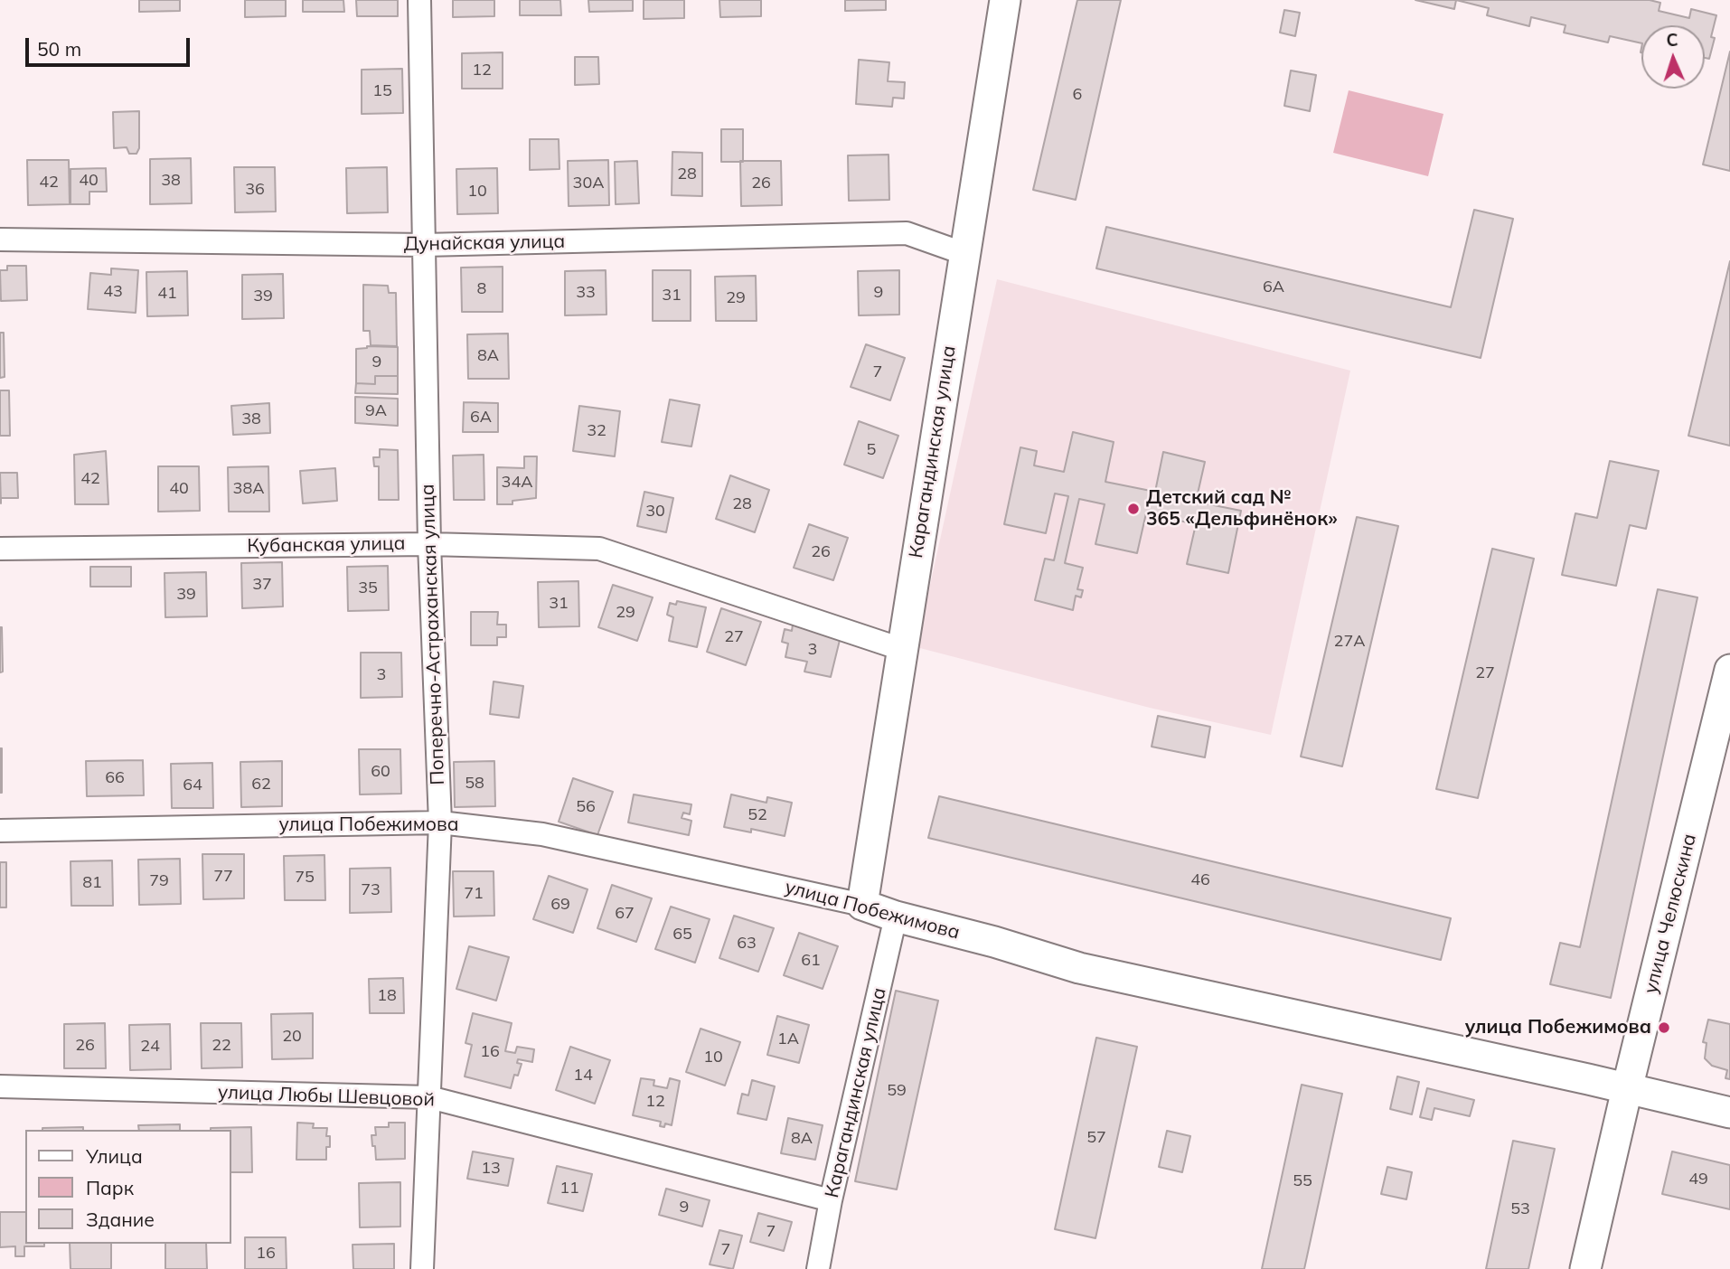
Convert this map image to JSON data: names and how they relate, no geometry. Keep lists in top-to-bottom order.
{
  "streets": {
    "street": [
      "Дунайская улица",
      "Карагандинская улица",
      "Кубанская улица",
      "Поперечно-Астраханская улица",
      "улица Побежимова",
      "улица Челюскина",
      "улица Любы Шевцовой"
    ]
  },
  "crossings": [
    ["Дунайская улица", "Карагандинская улица"],
    ["Дунайская улица", "Поперечно-Астраханская улица"],
    ["Карагандинская улица", "Кубанская улица"],
    ["Карагандинская улица", "улица Побежимова"],
    ["Карагандинская улица", "улица Любы Шевцовой"],
    ["Кубанская улица", "Поперечно-Астраханская улица"],
    ["Поперечно-Астраханская улица", "улица Побежимова"],
    ["Поперечно-Астраханская улица", "улица Любы Шевцовой"],
    ["улица Побежимова", "улица Челюскина"]
  ],
  "places": ["Детский сад № 365 «Дельфинёнок»", "улица Побежимова"],
  "house_numbers": [
    "12",
    "15",
    "6",
    "28",
    "40",
    "38",
    "42",
    "30А",
    "26",
    "36",
    "10",
    "6А",
    "8",
    "43",
    "33",
    "9",
    "41",
    "31",
    "39",
    "29",
    "8А",
    "9",
    "7",
    "9А",
    "6А",
    "38",
    "32",
    "5",
    "42",
    "34А",
    "40",
    "38А",
    "28",
    "30",
    "26",
    "37",
    "35",
    "39",
    "31",
    "29",
    "27",
    "27А",
    "3",
    "27",
    "3",
    "60",
    "66",
    "58",
    "62",
    "64",
    "56",
    "52",
    "77",
    "75",
    "46",
    "79",
    "81",
    "73",
    "71",
    "69",
    "67",
    "65",
    "63",
    "61",
    "18",
    "20",
    "1А",
    "26",
    "22",
    "24",
    "16",
    "10",
    "14",
    "59",
    "12",
    "57",
    "8А",
    "13",
    "49",
    "55",
    "11",
    "9",
    "53",
    "7",
    "7",
    "16"
  ],
  "legend": ["Улица", "Парк", "Здание"],
  "scale_bar": "50 m",
  "north": "top"
}
